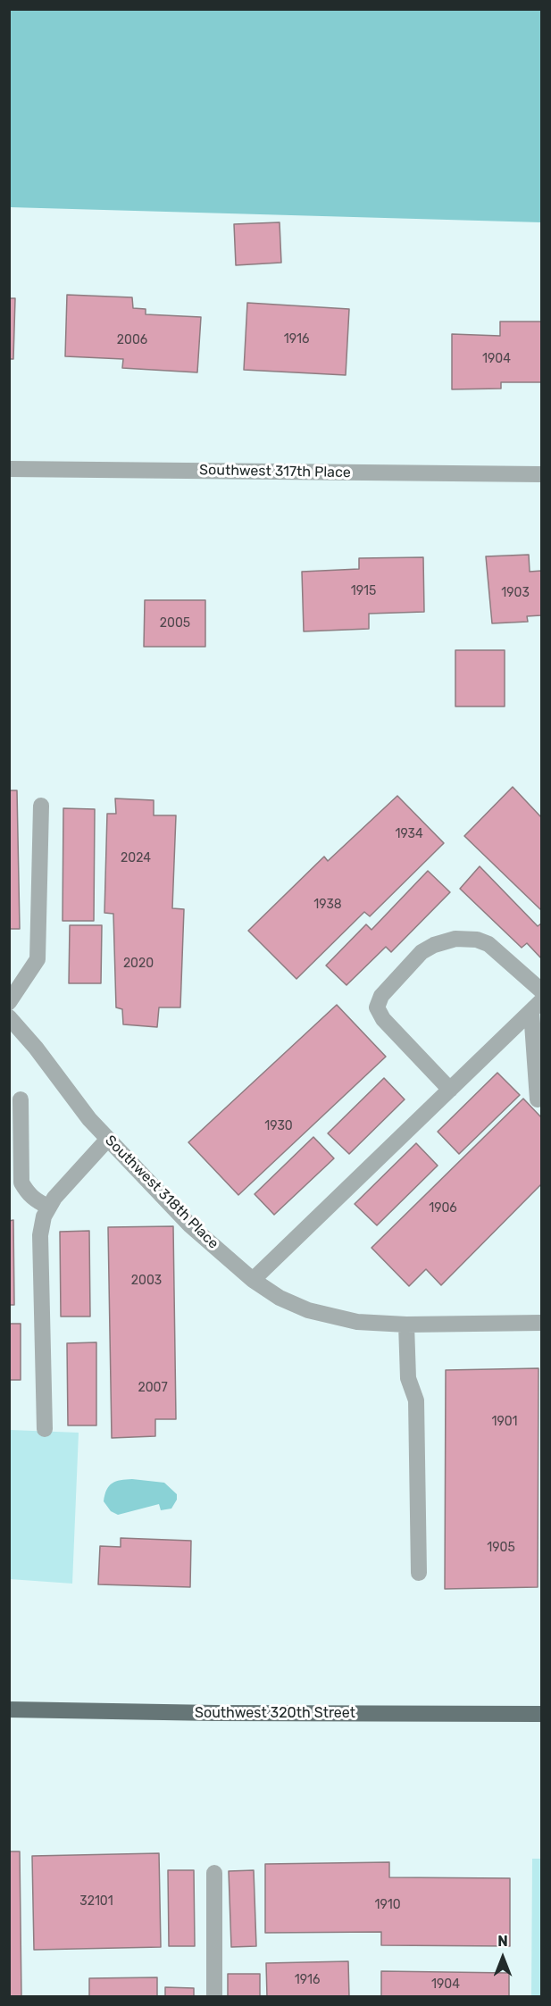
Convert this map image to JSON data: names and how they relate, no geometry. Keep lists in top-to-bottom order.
{
  "streets": {
    "main road": ["Southwest 320th Street"],
    "street": ["Southwest 317th Place", "Southwest 318th Place"]
  },
  "house_numbers": [
    "1916",
    "2006",
    "1904",
    "1915",
    "1903",
    "2005",
    "1934",
    "2024",
    "1938",
    "2020",
    "1930",
    "1906",
    "2003",
    "2007",
    "1901",
    "1905",
    "32101",
    "1910",
    "1916",
    "1904"
  ],
  "north": "top"
}
